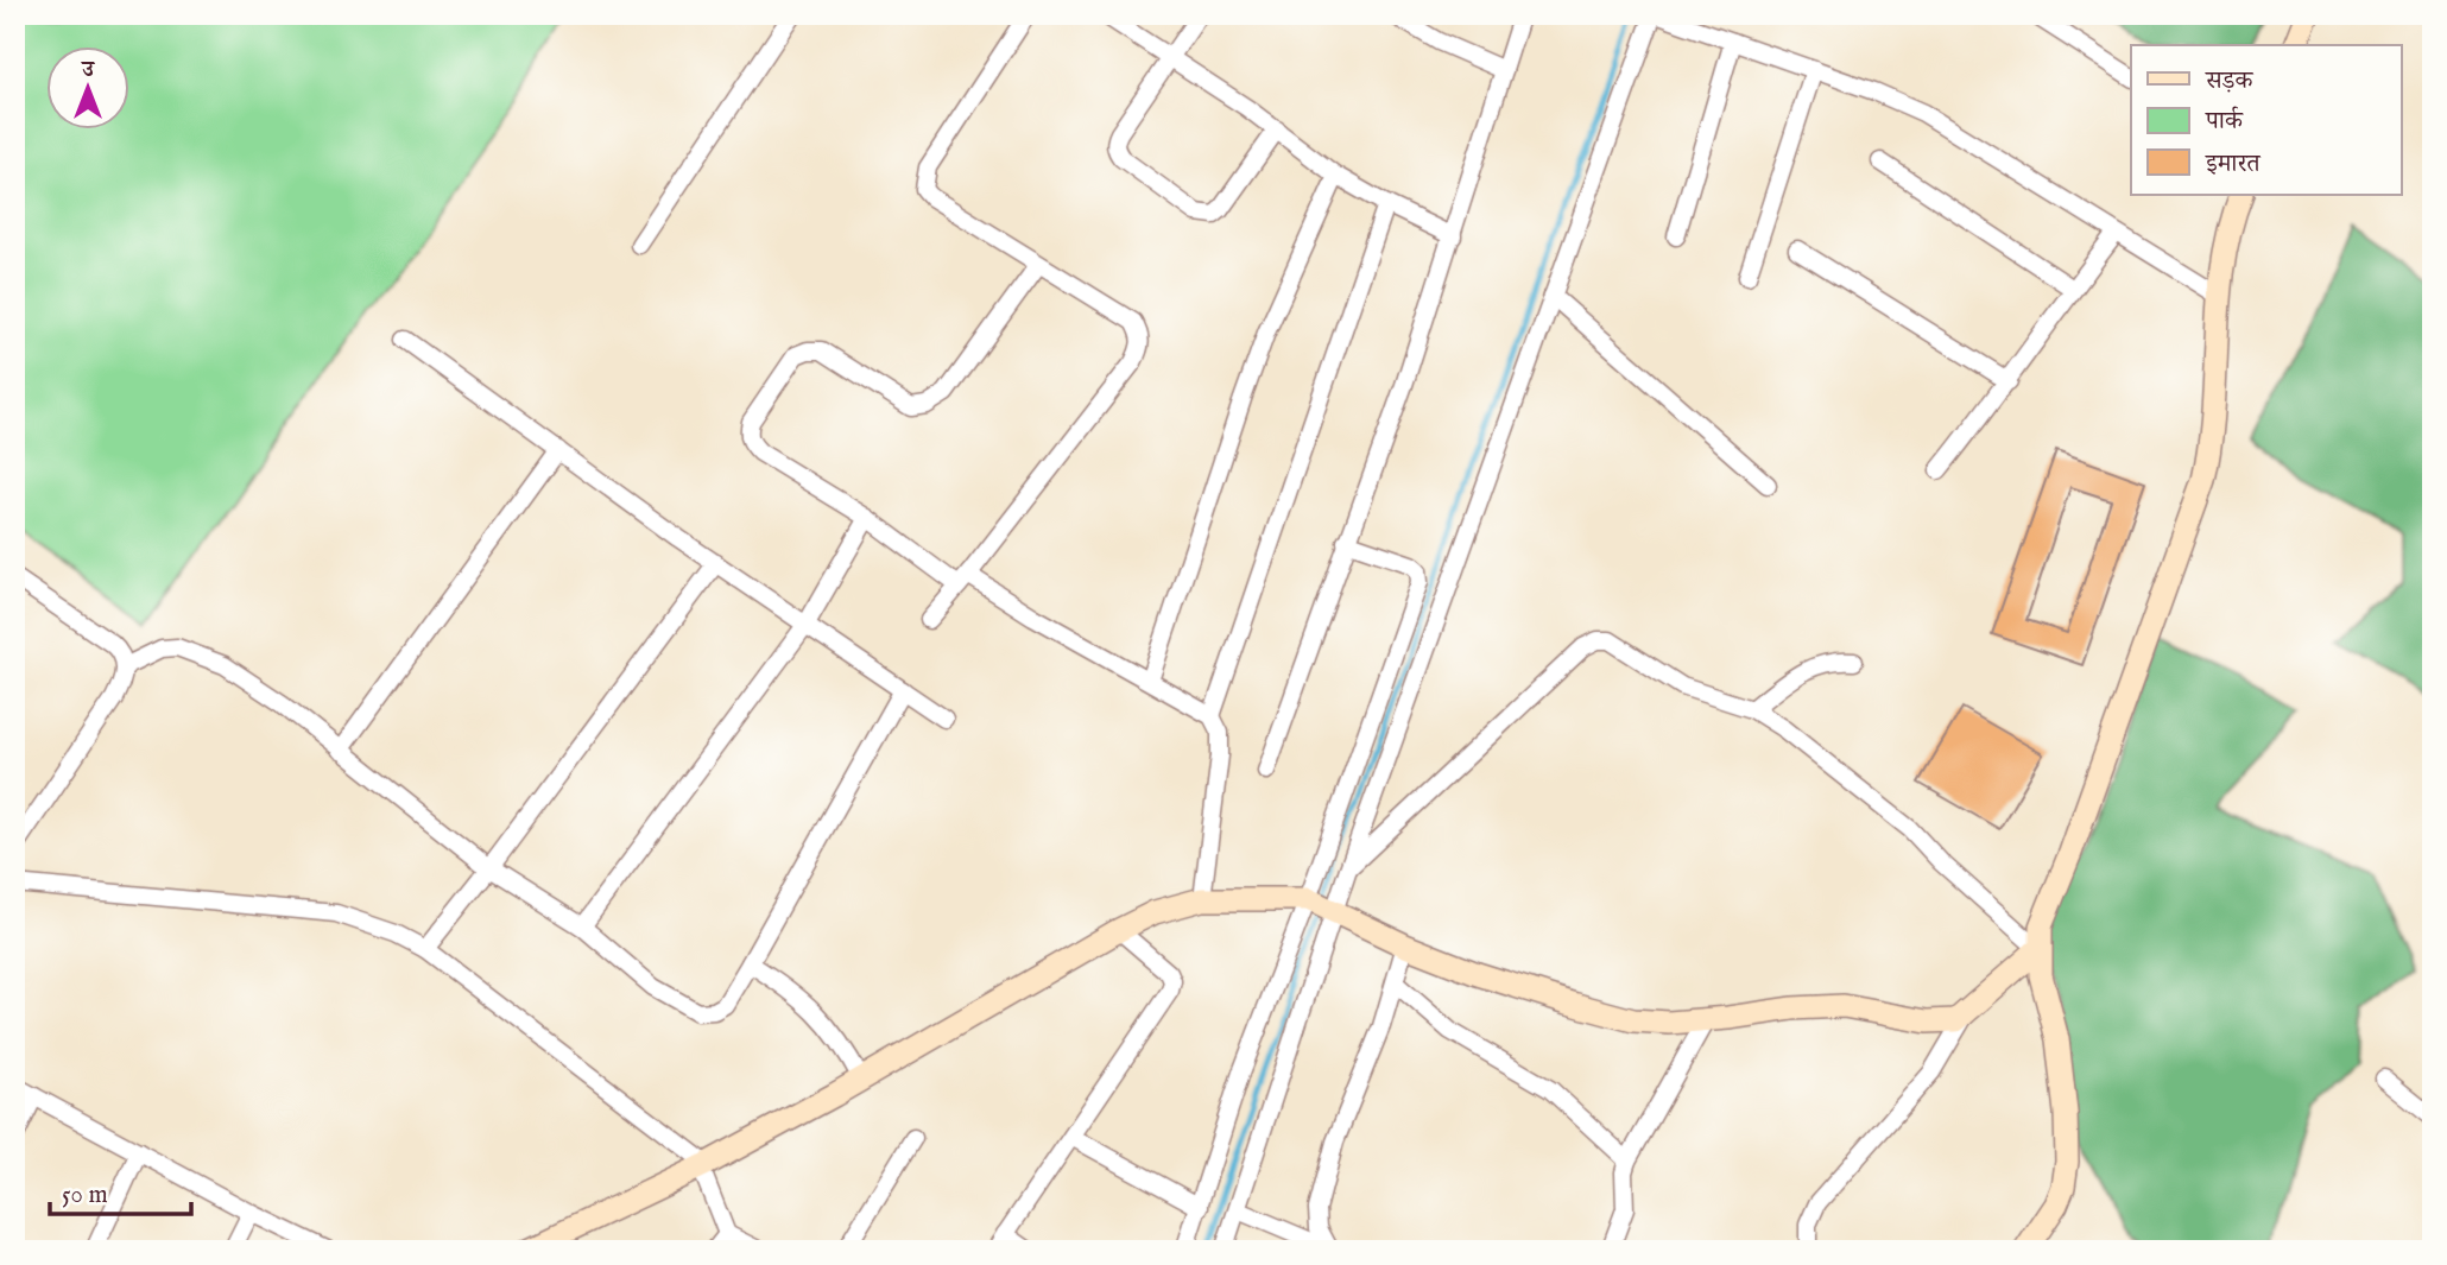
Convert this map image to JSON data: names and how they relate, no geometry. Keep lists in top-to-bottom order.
{
  "legend": ["सड़क", "पार्क", "इमारत"],
  "scale_bar": "50 m",
  "north": "top"
}
